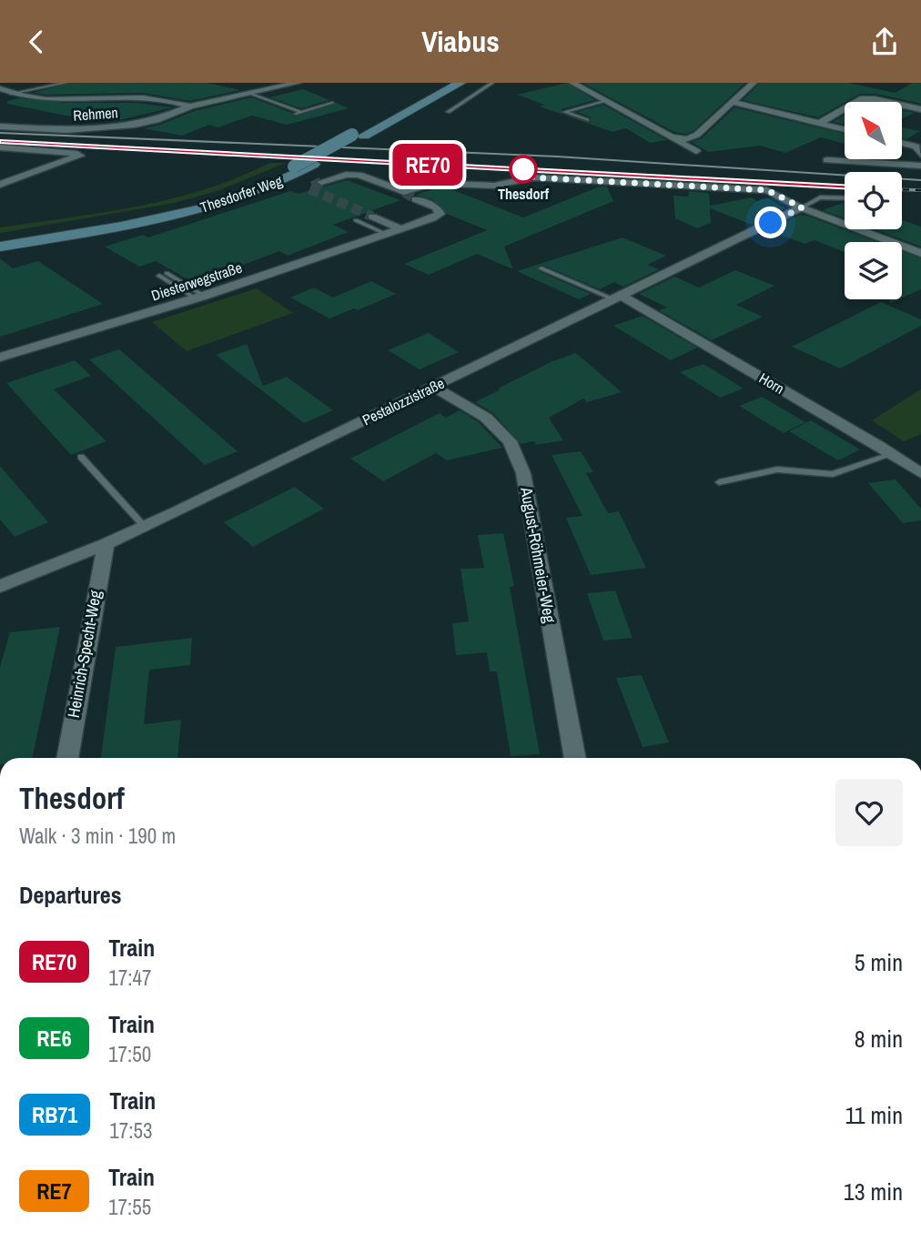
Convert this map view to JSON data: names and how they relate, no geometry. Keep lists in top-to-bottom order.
{
  "streets": {
    "street": [
      "Rehmen",
      "Thesdorfer Weg",
      "Diesterwegstraße",
      "Horn",
      "Pestalozzistraße",
      "August-Röhmeier-Weg",
      "Heinrich-Specht-Weg"
    ]
  },
  "crossings": [
    ["Horn", "Pestalozzistraße"],
    ["Pestalozzistraße", "August-Röhmeier-Weg"],
    ["Pestalozzistraße", "Heinrich-Specht-Weg"]
  ],
  "places": ["Thesdorf"],
  "north": "top left",
  "page": {
    "header": "Viabus",
    "on_map": "RE70",
    "heading": [
      ["Thesdorf", "Walk · 3 min · 190 m"],
      "Departures"
    ],
    "list": [
      {
        "mark": "RE70",
        "name": "Train",
        "note": "17:47",
        "value": "5 min"
      },
      {
        "mark": "RE6",
        "name": "Train",
        "note": "17:50",
        "value": "8 min"
      },
      {
        "mark": "RB71",
        "name": "Train",
        "note": "17:53",
        "value": "11 min"
      },
      {
        "mark": "RE7",
        "name": "Train",
        "note": "17:55",
        "value": "13 min"
      }
    ]
  }
}
